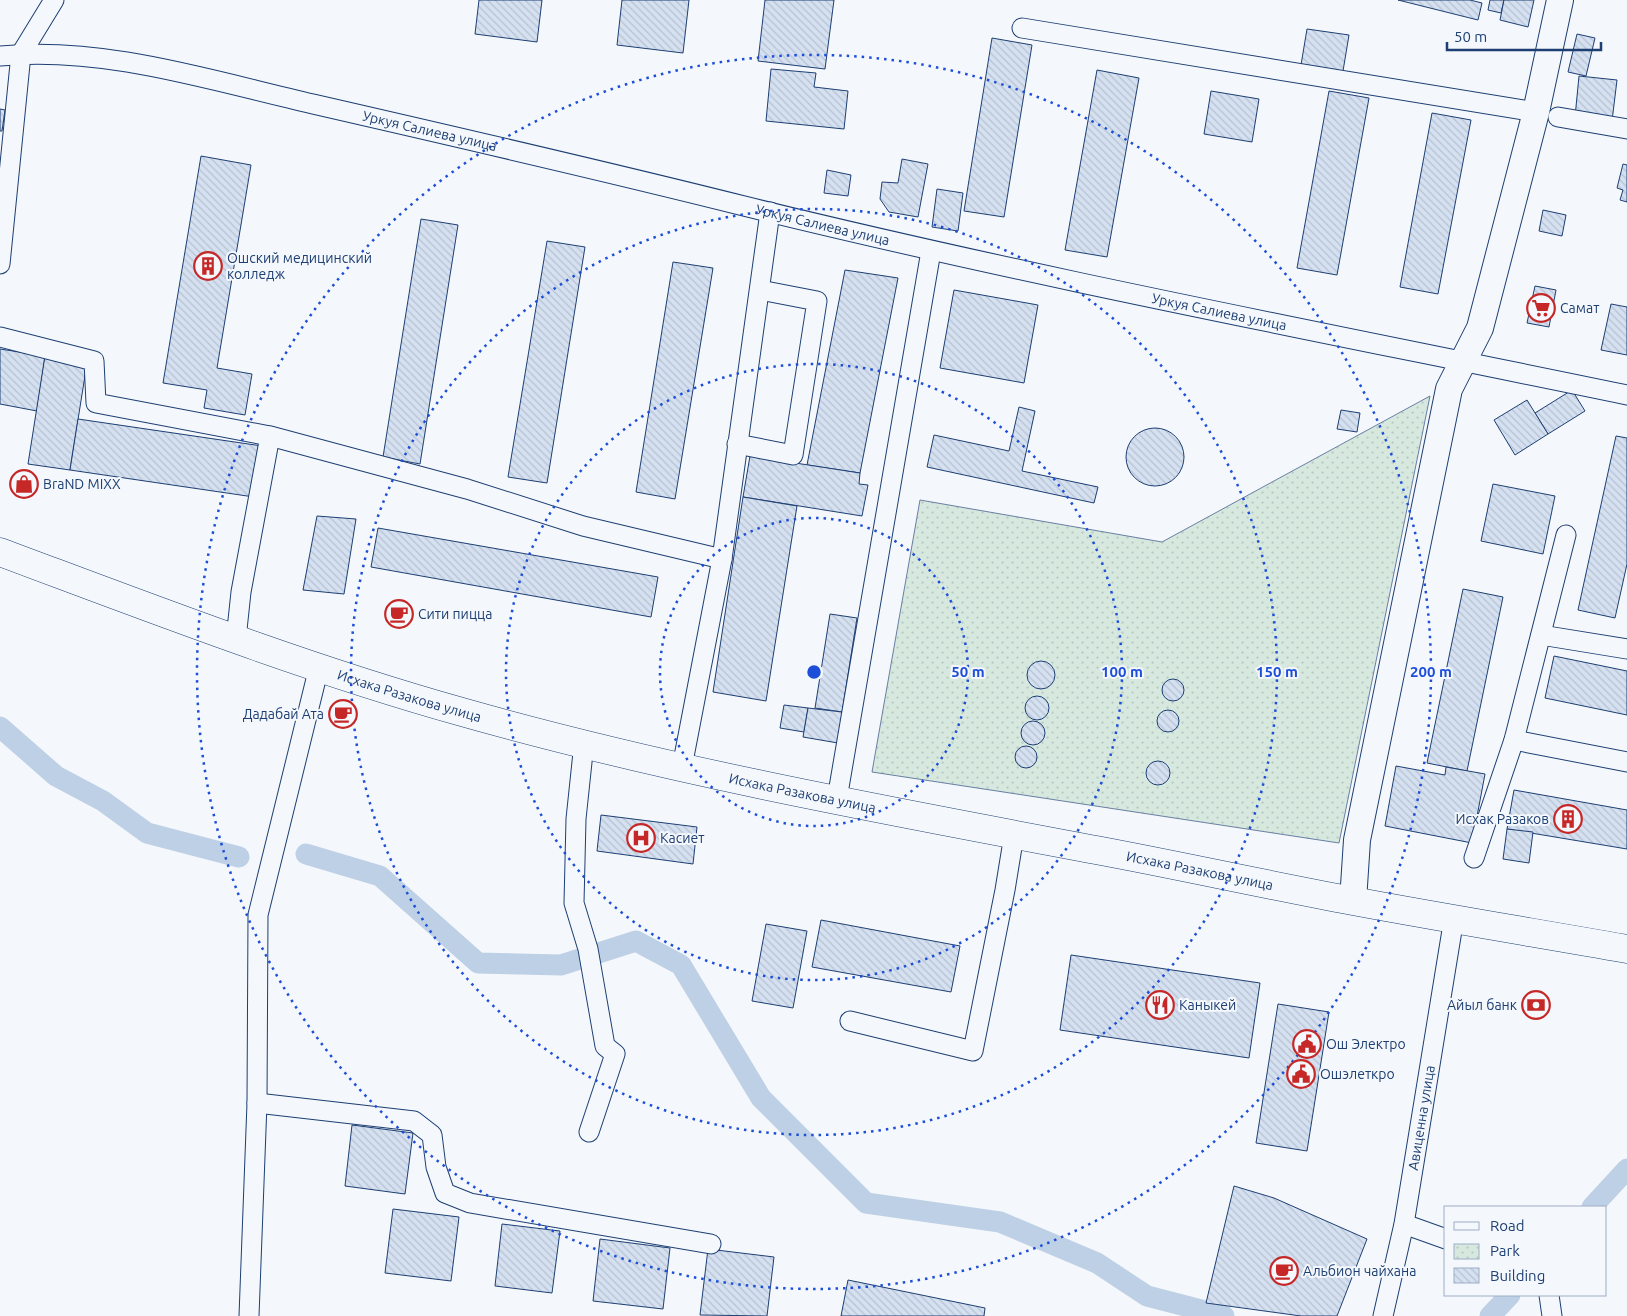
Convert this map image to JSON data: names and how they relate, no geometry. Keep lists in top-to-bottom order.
{
  "streets": {
    "main road": ["Исхака Разакова улица"],
    "street": ["Уркуя Салиева улица", "Авиценна улица"]
  },
  "crossings": [
    ["Исхака Разакова улица", "Авиценна улица"]
  ],
  "places": {
    "building": ["Ошский медицинский колледж", "Исхак Разаков"],
    "supermarket": ["Самат"],
    "shop": ["BraND MIXX"],
    "cafe": ["Сити пицца", "Дадабай Ата", "Альбион чайхана"],
    "hospital": ["Касиет"],
    "restaurant": ["Каныкей"],
    "bank": ["Айыл банк"],
    "public building": ["Ош Электро", "Ошэлеткро"]
  },
  "legend": ["Road", "Park", "Building"],
  "scale_bar": "50 m",
  "rings": [
    "50 m",
    "100 m",
    "150 m",
    "200 m"
  ]
}
